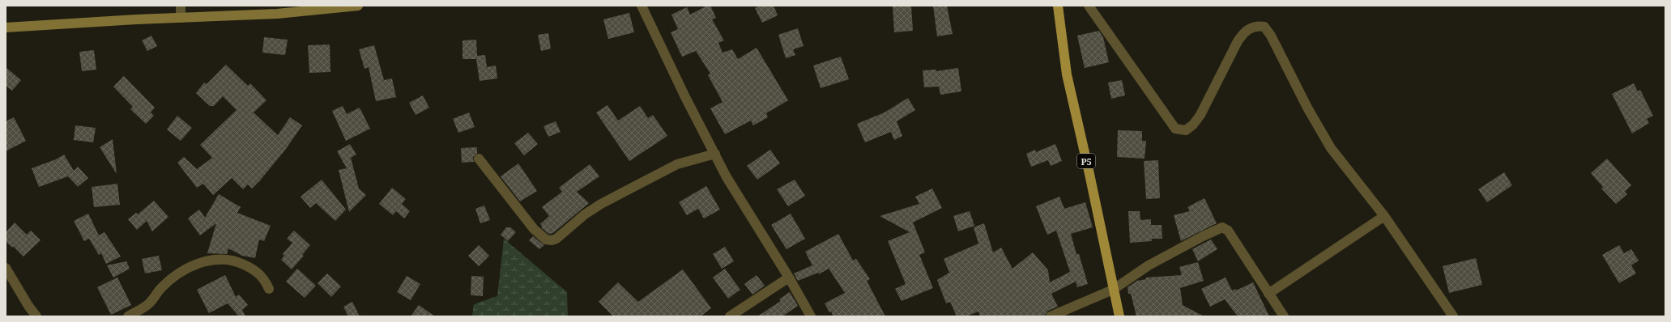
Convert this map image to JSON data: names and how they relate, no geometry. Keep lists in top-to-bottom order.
{
  "streets": {
    "main road": ["P5"]
  }
}
